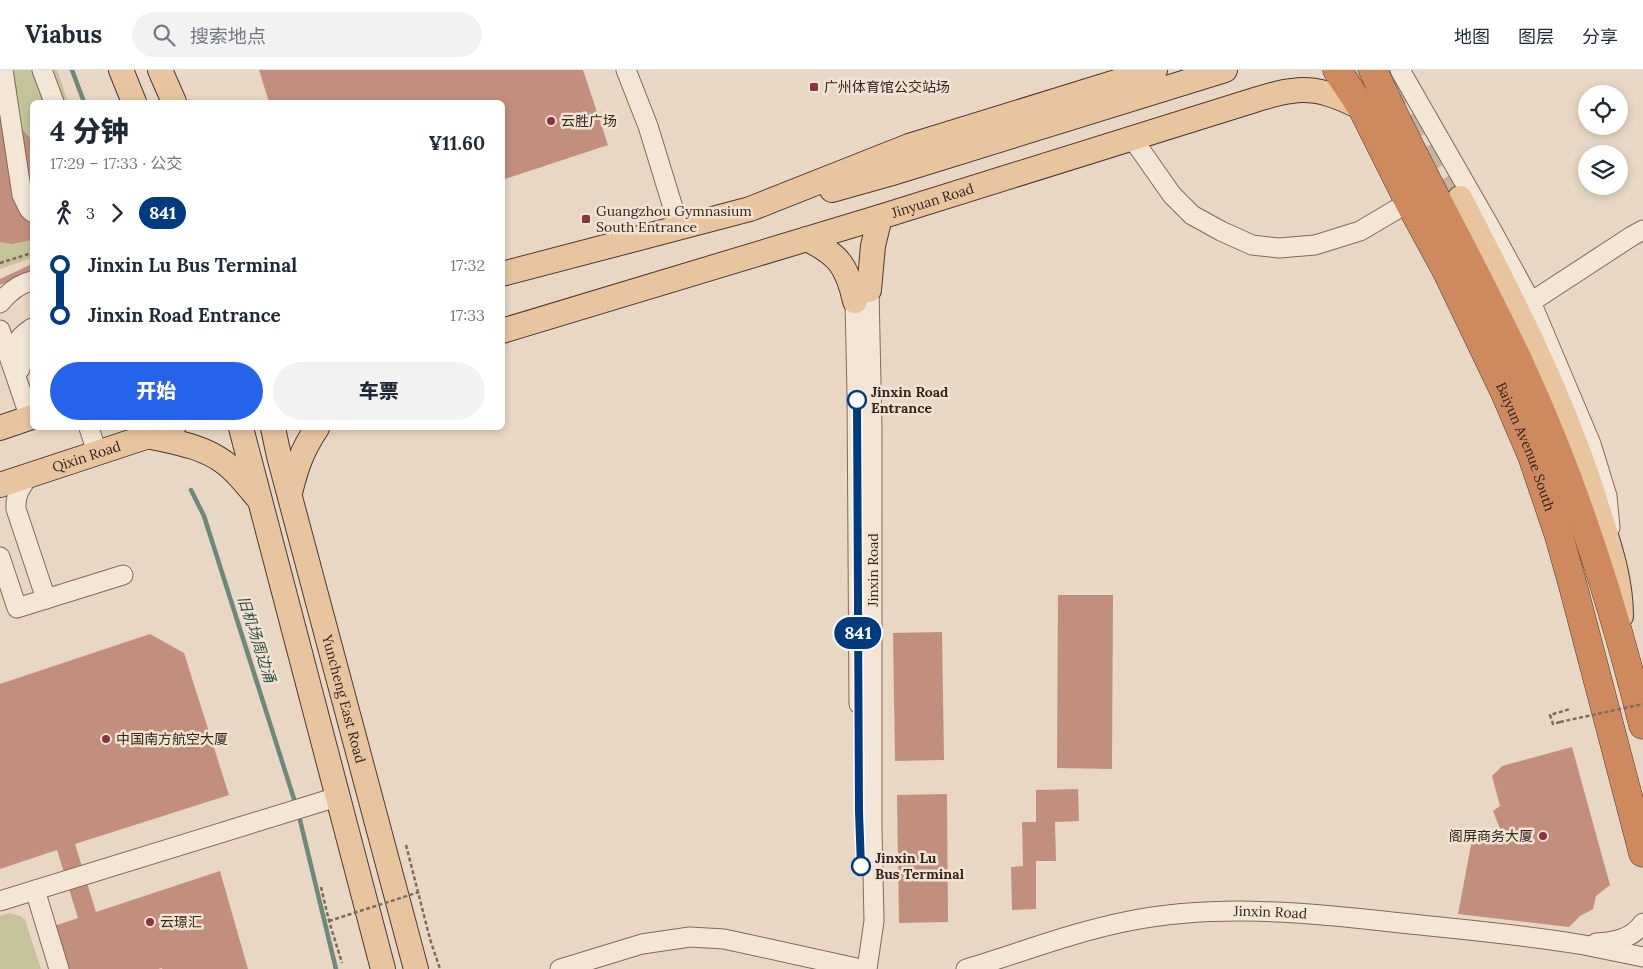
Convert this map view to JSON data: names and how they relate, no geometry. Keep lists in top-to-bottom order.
{
  "streets": {
    "highway": ["Baiyun Avenue South"],
    "main road": ["Jinyuan Road", "Qixin Road", "Yuncheng East Road"],
    "street": ["Jinxin Road"]
  },
  "crossings": [
    ["Jinyuan Road", "Baiyun Avenue South"]
  ],
  "water": ["旧机场周边涌"],
  "places": {
    "transit": ["广州体育馆公交站场", "Guangzhou Gymnasium South Entrance"],
    "other": [
      "云胜广场",
      "Jinxin Road Entrance",
      "中国南方航空大厦",
      "阁屏商务大厦",
      "Jinxin Lu Bus Terminal",
      "云璟汇"
    ]
  },
  "lines": ["bus line 841"],
  "page": {
    "header": "Viabus",
    "search": "搜索地点",
    "nav": ["地图", "图层", "分享"],
    "on_map": "841",
    "heading": ["4 分钟", "17:29 – 17:33 · 公交", "¥11.60"],
    "legs": ["3", "841"],
    "list": [
      {
        "name": "Jinxin Lu Bus Terminal",
        "value": "17:32"
      },
      {
        "name": "Jinxin Road Entrance",
        "value": "17:33"
      }
    ],
    "buttons": ["开始", "车票"]
  }
}
